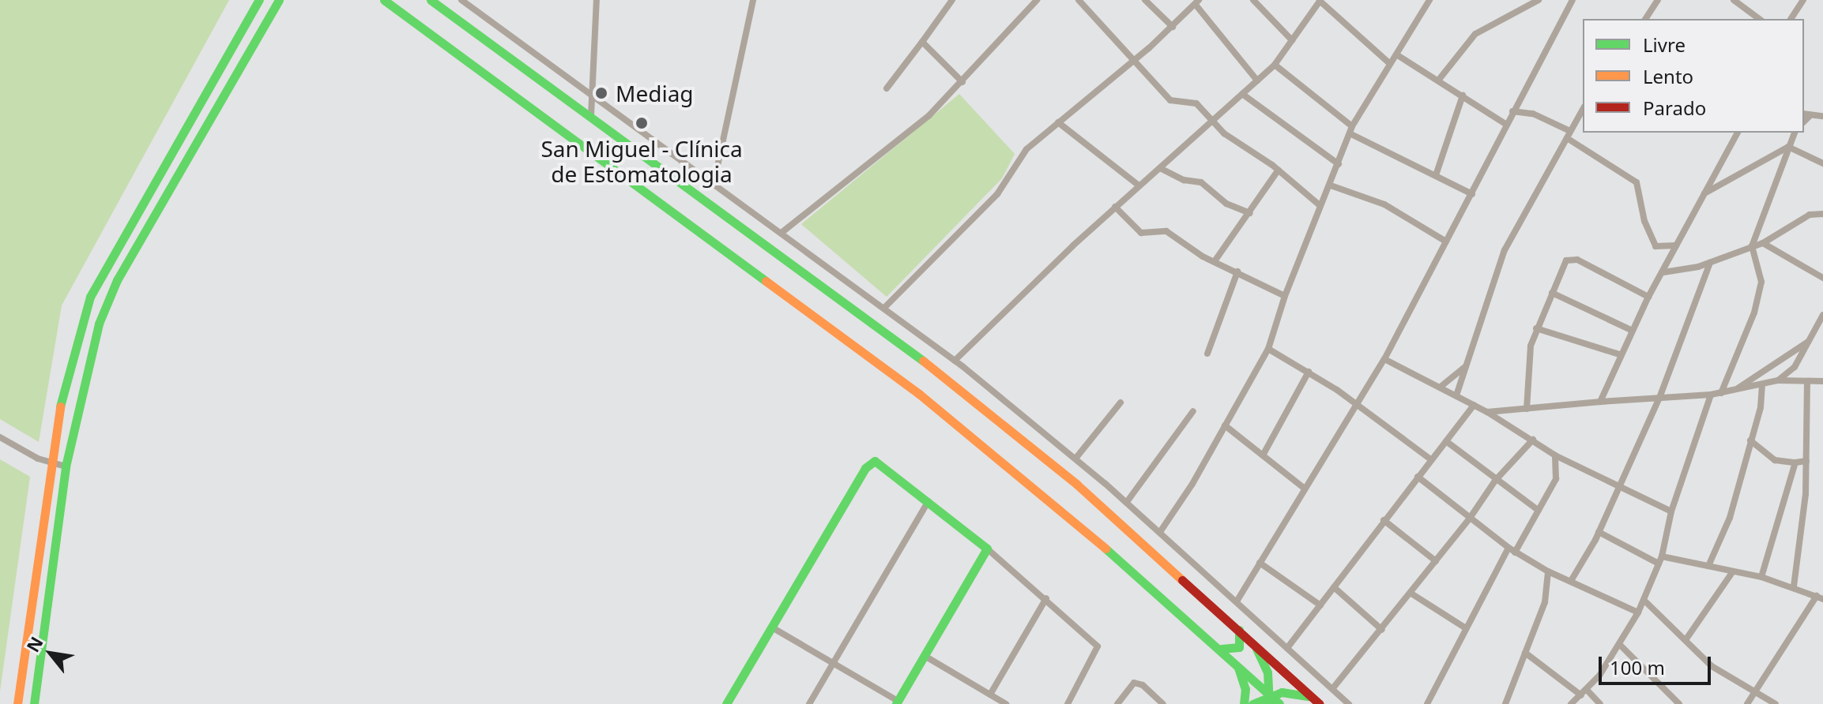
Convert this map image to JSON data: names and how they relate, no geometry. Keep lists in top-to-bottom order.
{
  "places": ["Mediag", "San Miguel - Clínica de Estomatologia"],
  "legend": ["Livre", "Lento", "Parado"],
  "scale_bar": "100 m",
  "north": "top left"
}
